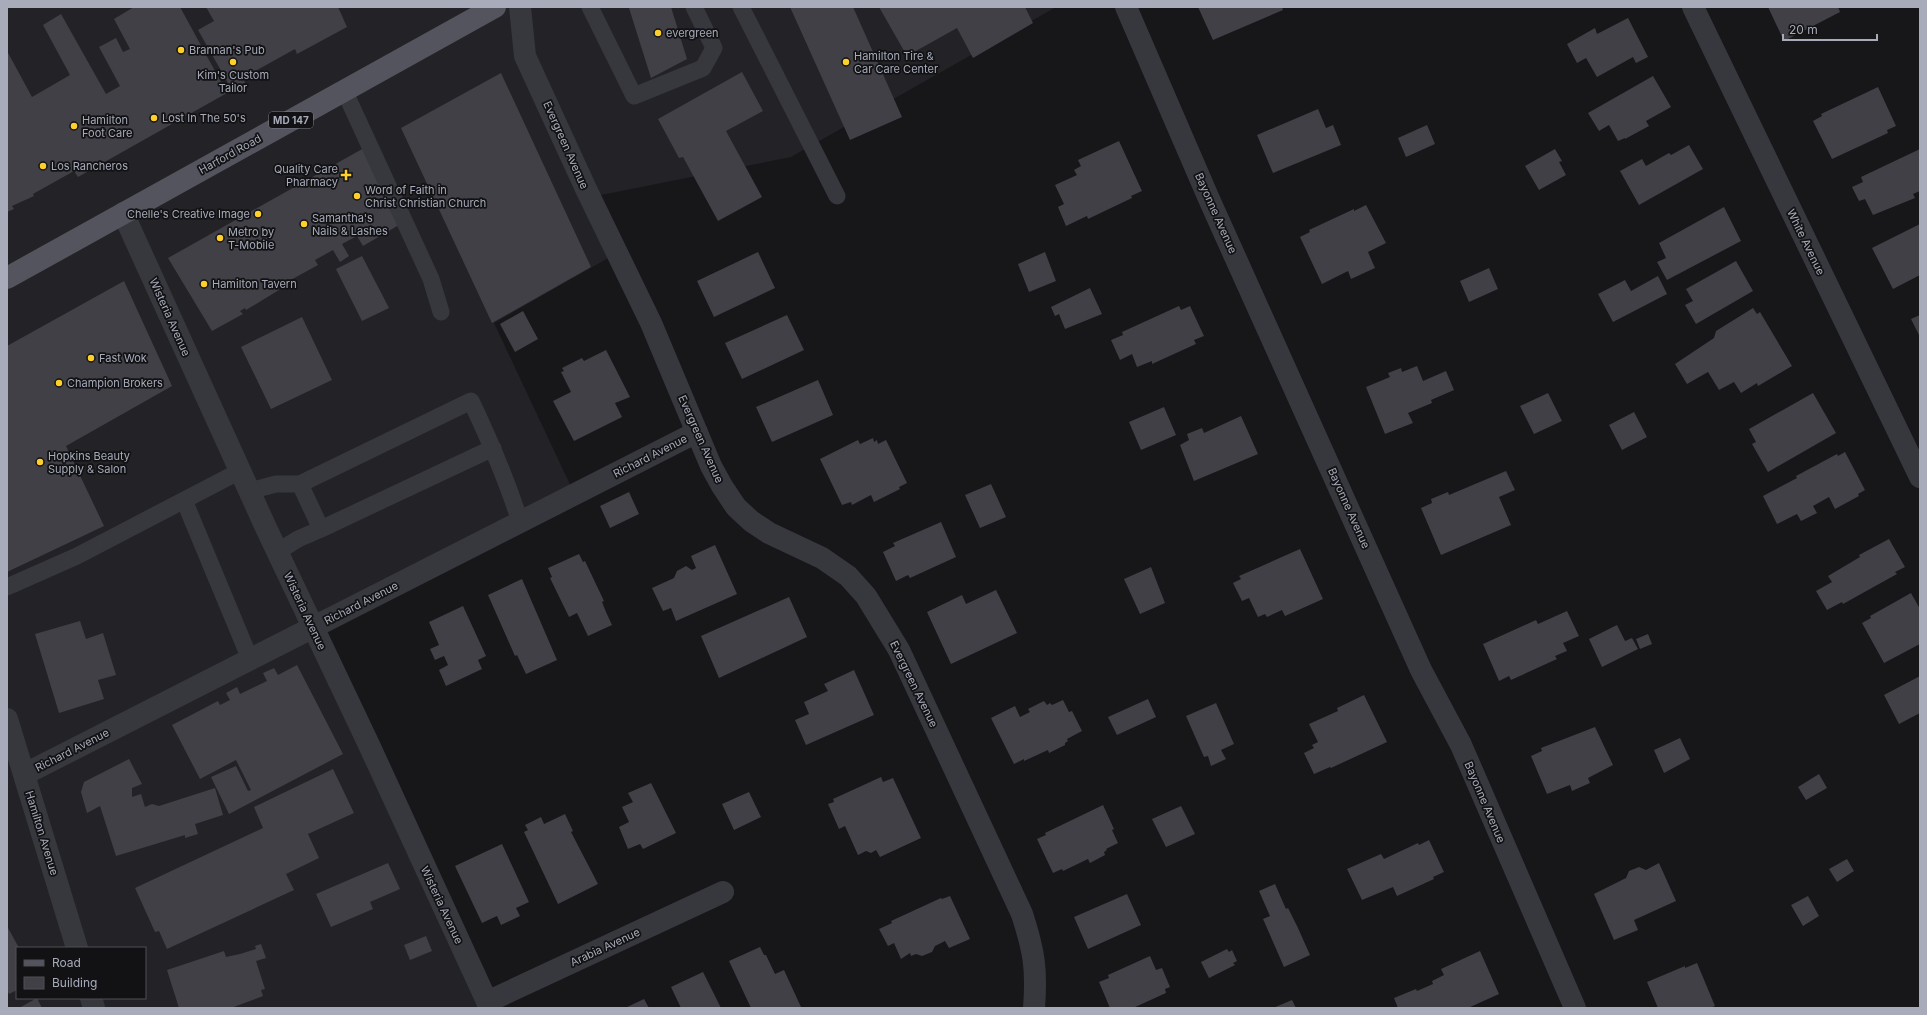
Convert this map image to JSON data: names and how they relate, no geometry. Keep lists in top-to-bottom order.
{
  "streets": {
    "main road": ["MD 147", "Harford Road"],
    "street": [
      "Evergreen Avenue",
      "Bayonne Avenue",
      "White Avenue",
      "Wisteria Avenue",
      "Richard Avenue",
      "Hamilton Avenue",
      "Arabia Avenue"
    ]
  },
  "crossings": [
    ["Evergreen Avenue", "Richard Avenue"],
    ["Harford Road", "Wisteria Avenue"],
    ["Wisteria Avenue", "Richard Avenue"],
    ["Wisteria Avenue", "Arabia Avenue"],
    ["Richard Avenue", "Hamilton Avenue"]
  ],
  "places": {
    "other": [
      "evergreen",
      "Brannan's Pub",
      "Kim's Custom Tailor",
      "Hamilton Tire & Car Care Center",
      "Lost In The 50's",
      "Hamilton Foot Care",
      "Los Rancheros",
      "Word of Faith in Christ Christian Church",
      "Chelle's Creative Image",
      "Samantha's Nails & Lashes",
      "Metro by T-Mobile",
      "Hamilton Tavern",
      "Fast Wok",
      "Champion Brokers",
      "Hopkins Beauty Supply & Salon"
    ],
    "health": ["Quality Care Pharmacy"]
  },
  "legend": ["Road", "Building"],
  "scale_bar": "20 m"
}
